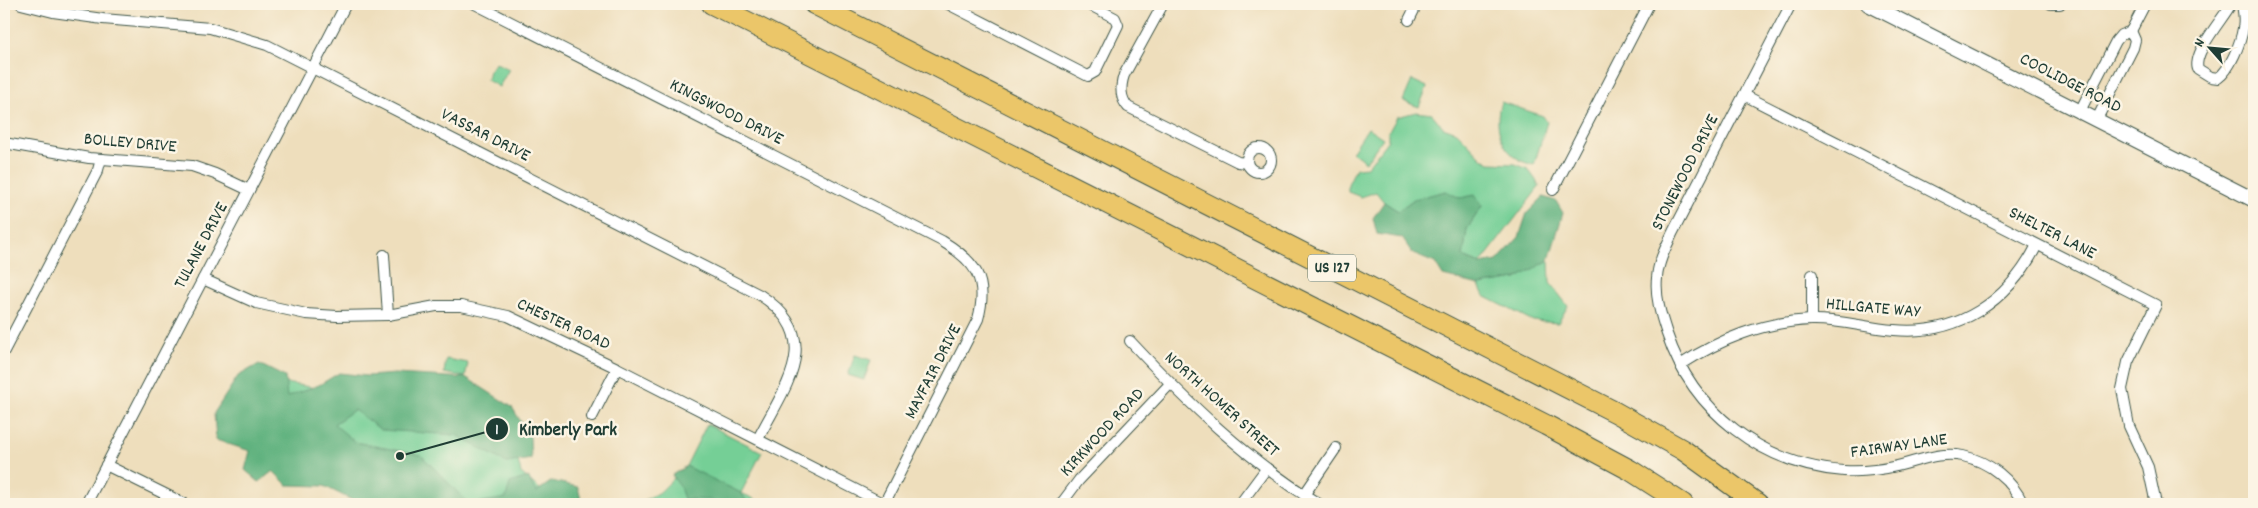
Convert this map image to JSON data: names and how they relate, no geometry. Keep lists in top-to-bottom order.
{
  "streets": {
    "highway": ["US 127"],
    "street": [
      "COOLIDGE ROAD",
      "KINGSWOOD DRIVE",
      "VASSAR DRIVE",
      "BOLLEY DRIVE",
      "STONEWOOD DRIVE",
      "SHELTER LANE",
      "TULANE DRIVE",
      "HILLGATE WAY",
      "CHESTER ROAD",
      "MAYFAIR DRIVE",
      "NORTH HOMER STREET",
      "KIRKWOOD ROAD",
      "FAIRWAY LANE"
    ]
  },
  "crossings": [
    ["KINGSWOOD DRIVE", "MAYFAIR DRIVE"],
    ["VASSAR DRIVE", "TULANE DRIVE"],
    ["VASSAR DRIVE", "CHESTER ROAD"],
    ["BOLLEY DRIVE", "TULANE DRIVE"],
    ["STONEWOOD DRIVE", "SHELTER LANE"],
    ["STONEWOOD DRIVE", "HILLGATE WAY"],
    ["STONEWOOD DRIVE", "FAIRWAY LANE"],
    ["SHELTER LANE", "HILLGATE WAY"],
    ["TULANE DRIVE", "CHESTER ROAD"],
    ["HILLGATE WAY", "FAIRWAY LANE"],
    ["CHESTER ROAD", "MAYFAIR DRIVE"],
    ["NORTH HOMER STREET", "KIRKWOOD ROAD"]
  ],
  "places": ["Kimberly Park"],
  "north": "top left"
}
